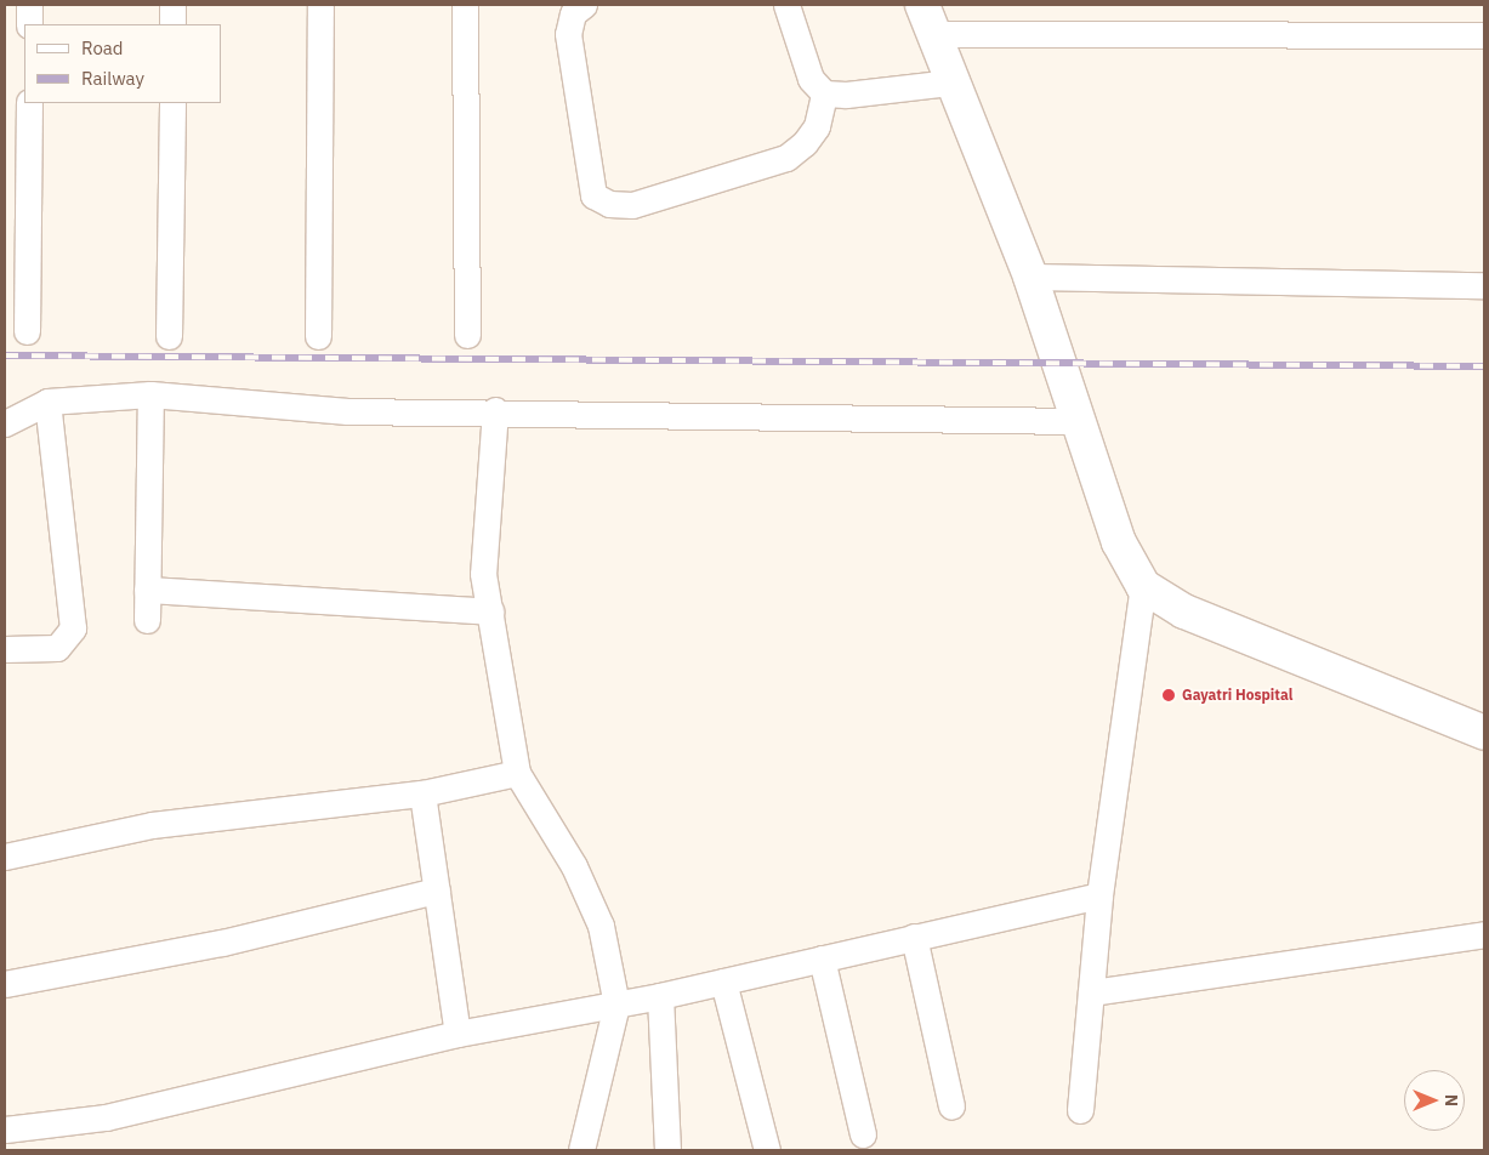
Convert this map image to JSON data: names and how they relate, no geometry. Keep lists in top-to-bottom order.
{
  "places": ["Gayatri Hospital"],
  "legend": ["Road", "Railway"],
  "north": "right"
}
